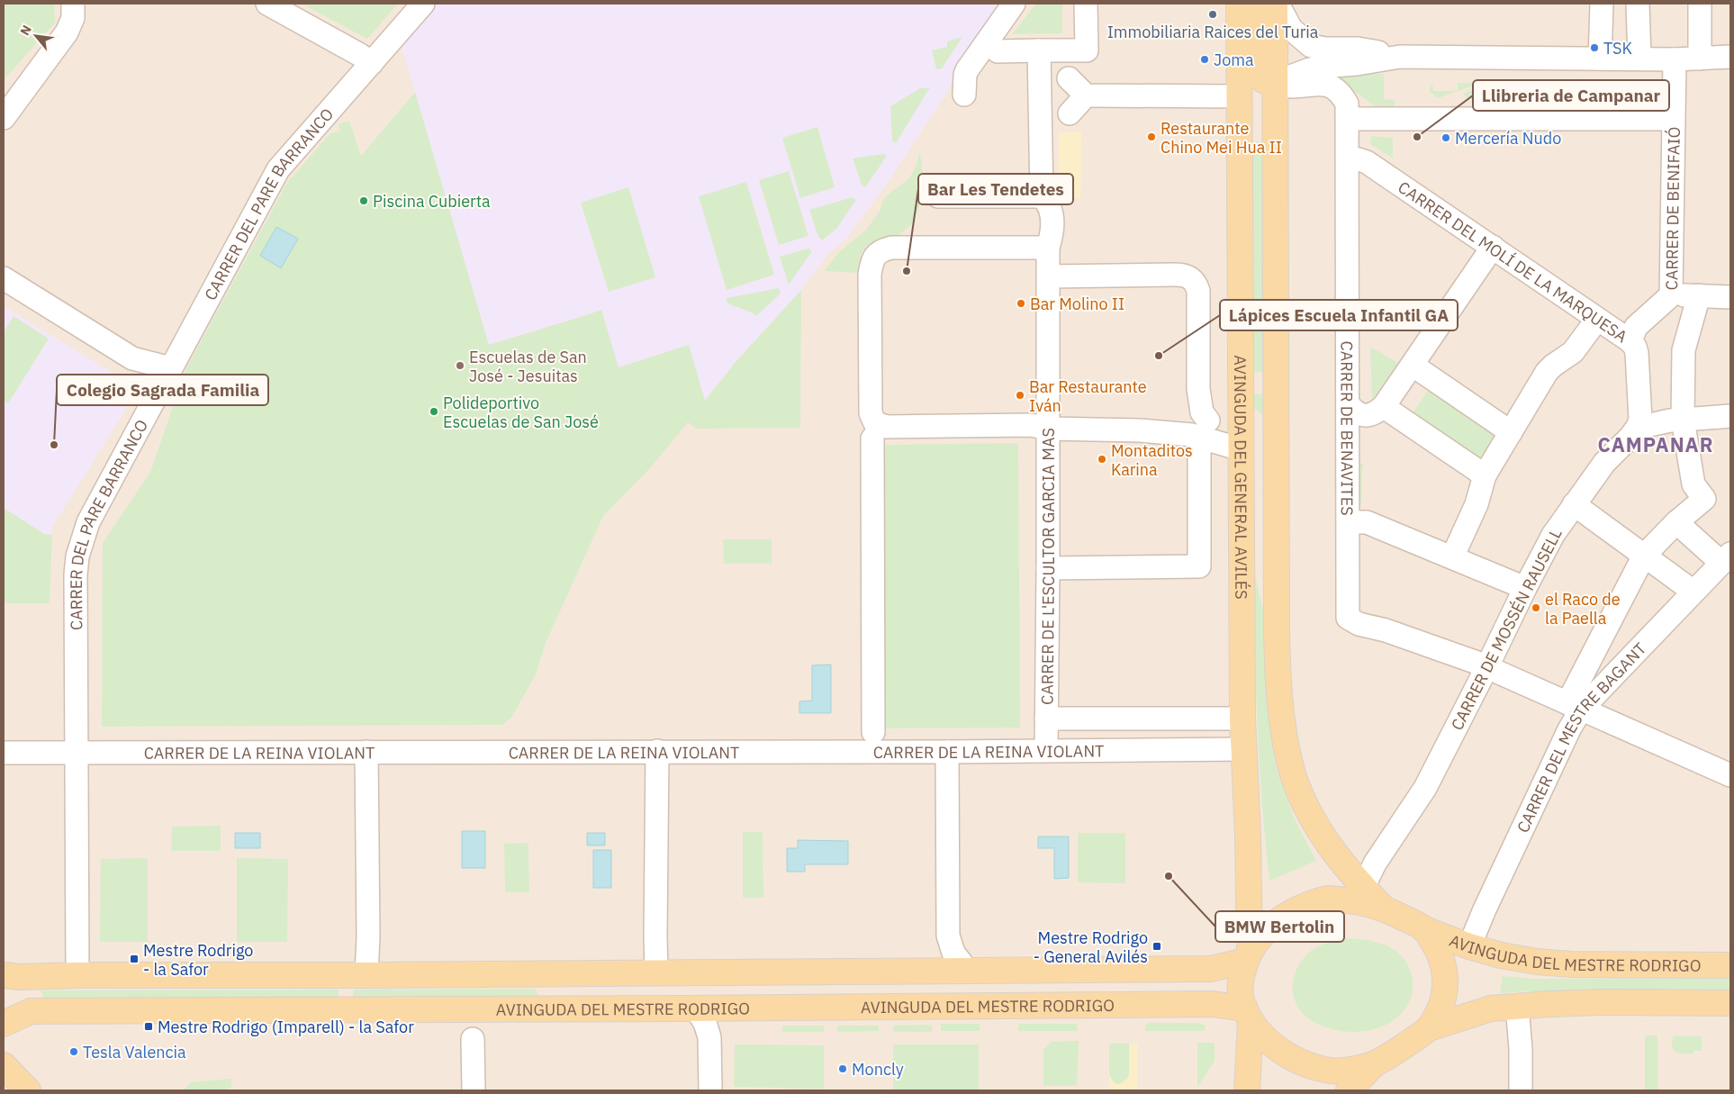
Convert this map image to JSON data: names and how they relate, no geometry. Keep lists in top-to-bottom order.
{
  "streets": {
    "main road": ["AVINGUDA DEL GENERAL AVILÉS", "AVINGUDA DEL MESTRE RODRIGO"],
    "street": [
      "CARRER DEL PARE BARRANCO",
      "CARRER DE BENIFAIÓ",
      "CARRER DEL MOLÍ DE LA MARQUESA",
      "CARRER DE BENAVITES",
      "CARRER DE L'ESCULTOR GARCIA MAS",
      "CARRER DE MOSSÉN RAUSELL",
      "CARRER DEL MESTRE BAGANT",
      "CARRER DE LA REINA VIOLANT"
    ]
  },
  "crossings": [
    ["CARRER DEL PARE BARRANCO", "CARRER DE LA REINA VIOLANT"],
    ["CARRER DE BENIFAIÓ", "CARRER DEL MOLÍ DE LA MARQUESA"],
    ["CARRER DE BENIFAIÓ", "CARRER DEL MESTRE BAGANT"],
    ["CARRER DEL MOLÍ DE LA MARQUESA", "CARRER DE BENAVITES"],
    ["CARRER DEL MOLÍ DE LA MARQUESA", "CARRER DE MOSSÉN RAUSELL"],
    ["CARRER DE BENAVITES", "CARRER DE MOSSÉN RAUSELL"],
    ["AVINGUDA DEL GENERAL AVILÉS", "CARRER DE L'ESCULTOR GARCIA MAS"],
    ["AVINGUDA DEL GENERAL AVILÉS", "CARRER DE LA REINA VIOLANT"],
    ["CARRER DE L'ESCULTOR GARCIA MAS", "CARRER DE LA REINA VIOLANT"],
    ["CARRER DEL MESTRE BAGANT", "AVINGUDA DEL MESTRE RODRIGO"]
  ],
  "districts": ["CAMPANAR"],
  "places": {
    "other": [
      "Immobiliaria Raices del Turia",
      "TSK",
      "Joma",
      "Restaurante Chino Mei Hua II",
      "Llibreria de Campanar",
      "Mercería Nudo",
      "Piscina Cubierta",
      "Bar Les Tendetes",
      "Bar Molino II",
      "Lápices Escuela Infantil GA",
      "Escuelas de San José - Jesuitas",
      "Bar Restaurante Iván",
      "Polideportivo Escuelas de San José",
      "Colegio Sagrada Familia",
      "Montaditos Karina",
      "el Raco de la Paella",
      "BMW Bertolin",
      "Tesla Valencia",
      "Moncly"
    ],
    "transit": ["Mestre Rodrigo - General Avilés", "Mestre Rodrigo - la Safor", "Mestre Rodrigo (Imparell) - la Safor"]
  },
  "north": "top left"
}
